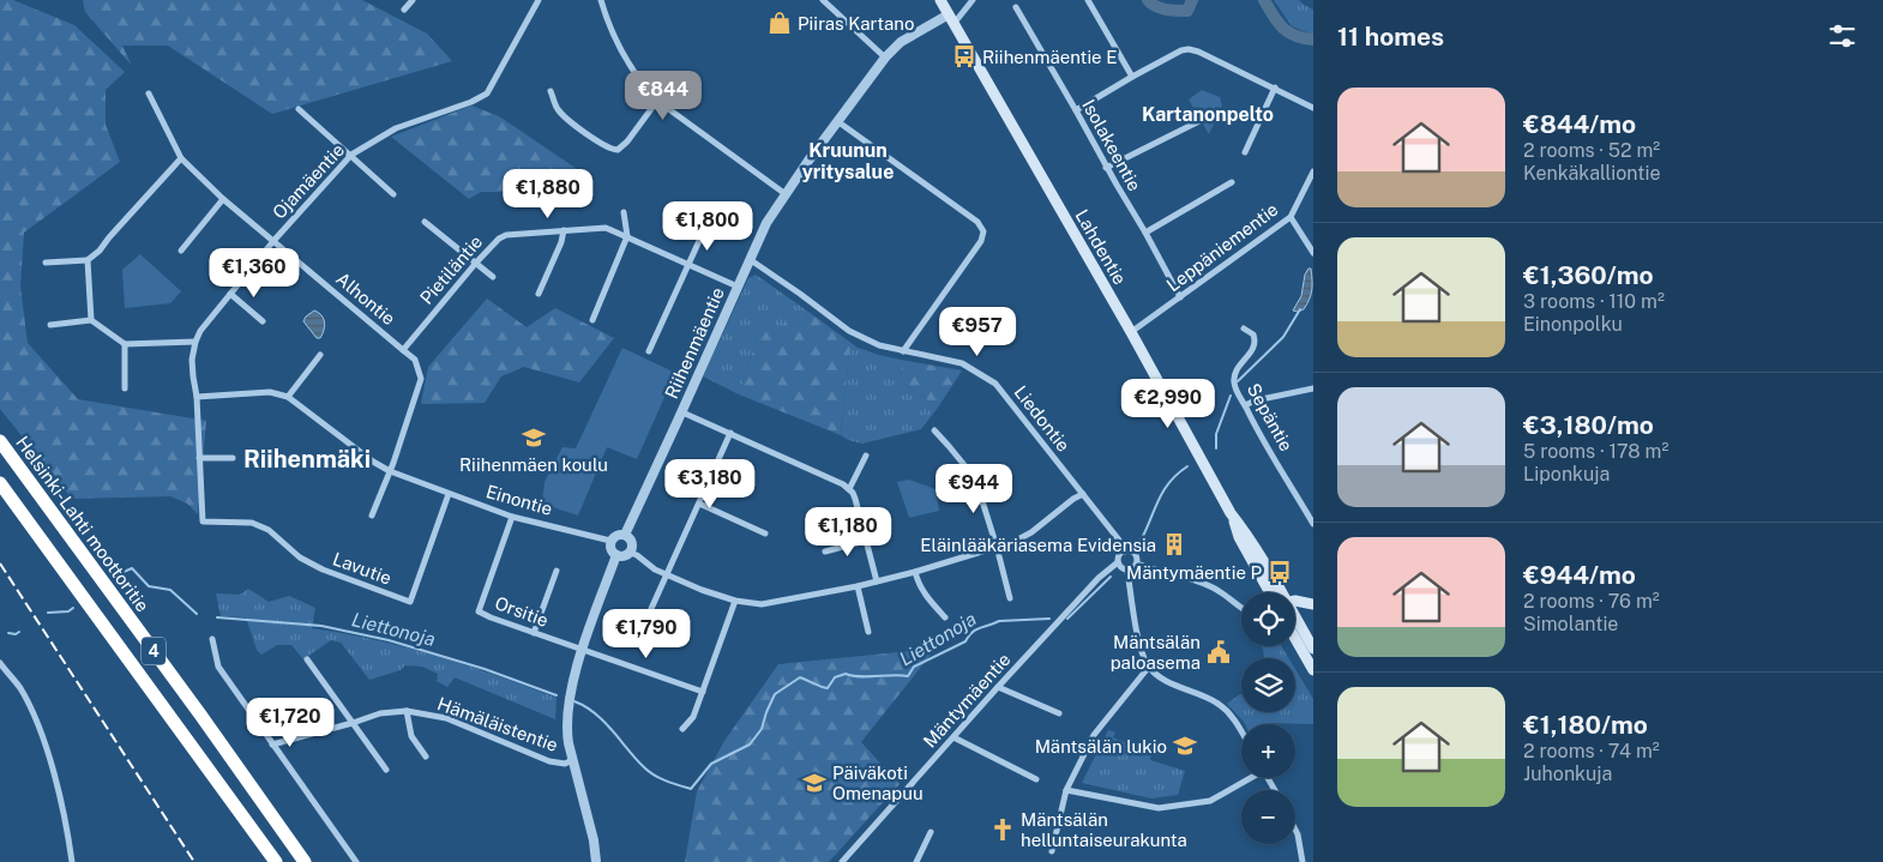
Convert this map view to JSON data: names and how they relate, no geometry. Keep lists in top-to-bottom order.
{
  "streets": {
    "highway": ["Helsinki-Lahti moottoritie", "4"],
    "main road": ["Lahdentie"],
    "street": [
      "Isolakeentie",
      "Ojamäentie",
      "Leppäniementie",
      "Pietiläntie",
      "Alhontie",
      "Riihenmäentie",
      "Sepäntie",
      "Liedontie",
      "Einontie",
      "Lavutie",
      "Orsitie",
      "Mäntymäentie",
      "Hämäläistentie"
    ]
  },
  "crossings": [
    ["Isolakeentie", "Leppäniementie"],
    ["Ojamäentie", "Alhontie"],
    ["Ojamäentie", "Lavutie"],
    ["Lahdentie", "Leppäniementie"],
    ["Lahdentie", "Riihenmäentie"],
    ["Pietiläntie", "Alhontie"],
    ["Pietiläntie", "Riihenmäentie"],
    ["Alhontie", "Einontie"],
    ["Riihenmäentie", "Liedontie"],
    ["Riihenmäentie", "Einontie"],
    ["Liedontie", "Mäntymäentie"],
    ["Einontie", "Lavutie"],
    ["Einontie", "Orsitie"]
  ],
  "districts": ["Kartanonpelto", "Kruunun yritysalue", "Riihenmäki"],
  "water": ["Liettonoja"],
  "places": {
    "shop": ["Piiras Kartano"],
    "bus stop": ["Riihenmäentie E", "Mäntymäentie P"],
    "school or university": ["Riihenmäen koulu", "Mäntsälän lukio", "Päiväkoti Omenapuu"],
    "building": ["Eläinlääkäriasema Evidensia"],
    "public building": ["Mäntsälän paloasema"],
    "church": ["Mäntsälän helluntaiseurakunta"]
  },
  "page": {
    "heading": "11 homes",
    "price": [
      "€844",
      "€1,880",
      "€1,800",
      "€1,360",
      "€957",
      "€2,990",
      "€3,180",
      "€944",
      "€1,180",
      "€1,790",
      "€1,720"
    ],
    "list": [
      {
        "name": "€844/mo",
        "note": "2 rooms · 52 m² · Kenkäkalliontie"
      },
      {
        "name": "€1,360/mo",
        "note": "3 rooms · 110 m² · Einonpolku"
      },
      {
        "name": "€3,180/mo",
        "note": "5 rooms · 178 m² · Liponkuja"
      },
      {
        "name": "€944/mo",
        "note": "2 rooms · 76 m² · Simolantie"
      },
      {
        "name": "€1,180/mo",
        "note": "2 rooms · 74 m² · Juhonkuja"
      }
    ],
    "map_buttons": ["+", "−"]
  }
}
